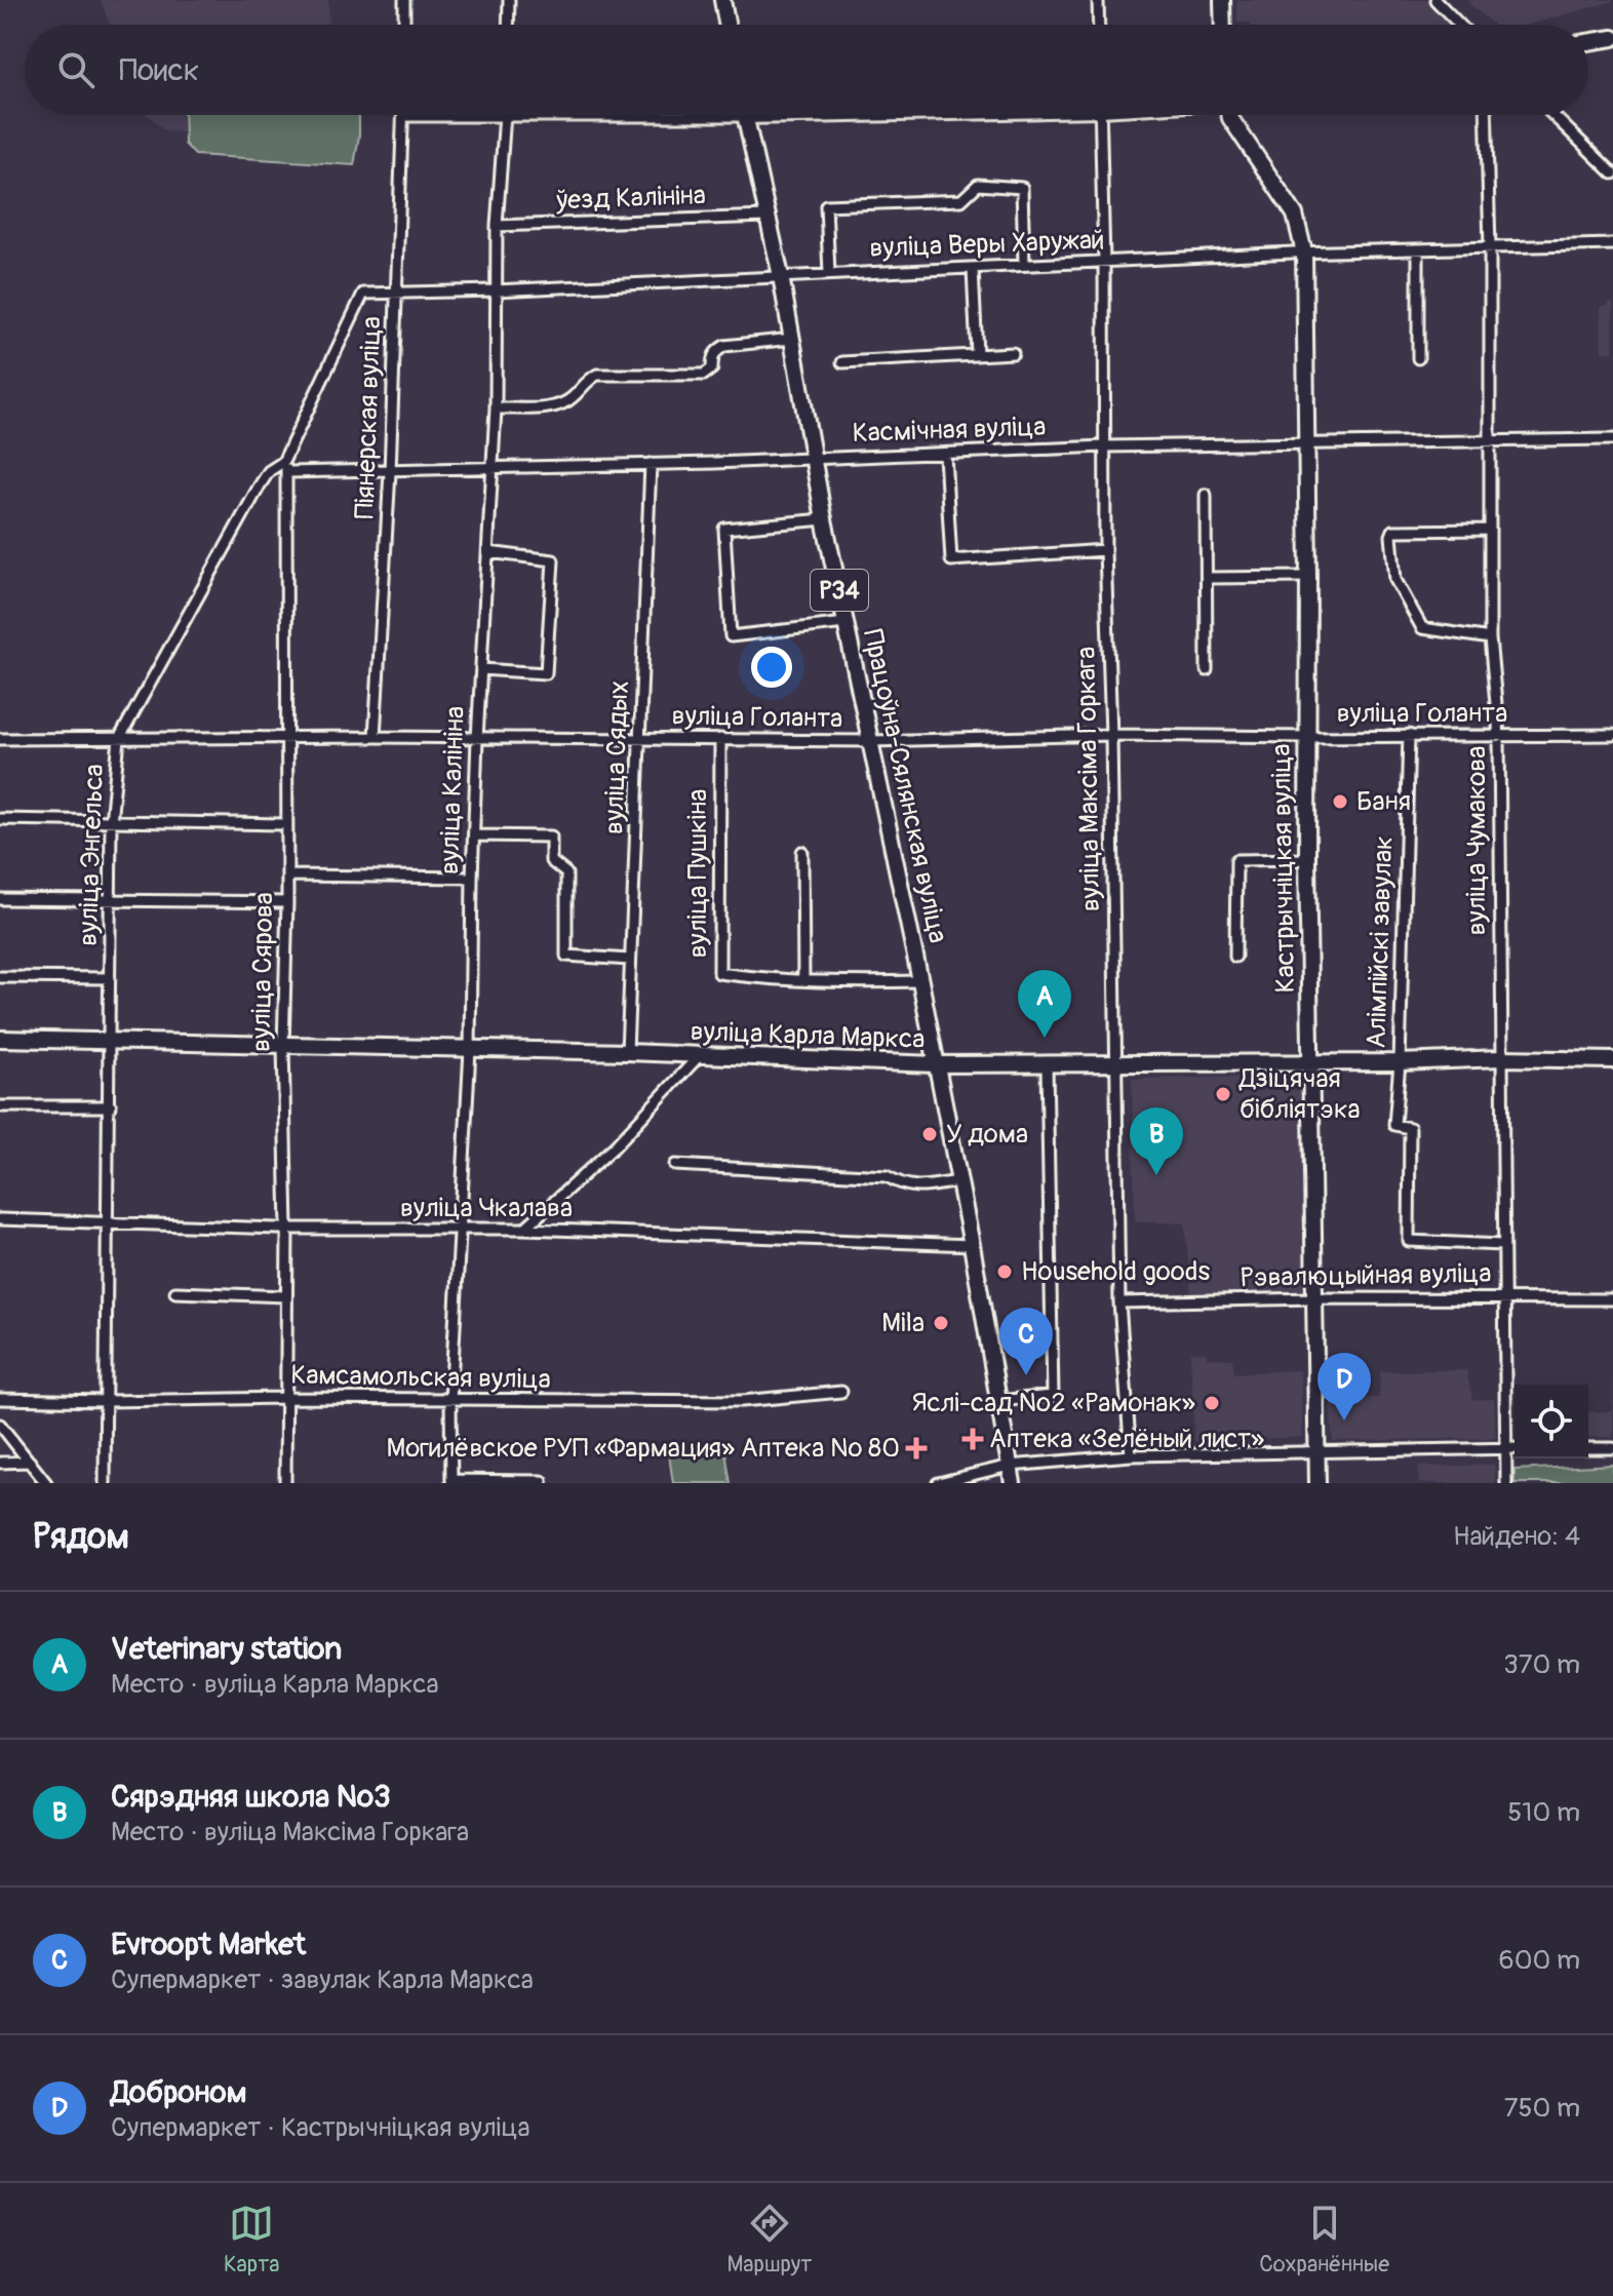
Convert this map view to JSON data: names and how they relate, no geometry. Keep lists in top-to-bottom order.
{
  "streets": {
    "street": [
      "ўезд Калініна",
      "вуліца Веры Харужай",
      "Піянерская вуліца",
      "Касмічная вуліца",
      "Р34",
      "вуліца Голанта",
      "вуліца Сядых",
      "вуліца Максіма Горкага",
      "Працоўна-Сялянская вуліца",
      "вуліца Калініна",
      "вуліца Чумакова",
      "вуліца Энгельса",
      "Кастрычніцкая вуліца",
      "вуліца Пушкіна",
      "Алімпійскі завулак",
      "вуліца Сярова",
      "вуліца Карла Маркса",
      "вуліца Чкалава",
      "Рэвалюцыйная вуліца",
      "Камсамольская вуліца"
    ]
  },
  "crossings": [
    ["ўезд Калініна", "Працоўна-Сялянская вуліца"],
    ["ўезд Калініна", "вуліца Калініна"],
    ["вуліца Веры Харужай", "Піянерская вуліца"],
    ["вуліца Веры Харужай", "вуліца Максіма Горкага"],
    ["вуліца Веры Харужай", "Працоўна-Сялянская вуліца"],
    ["вуліца Веры Харужай", "вуліца Калініна"],
    ["вуліца Веры Харужай", "вуліца Чумакова"],
    ["вуліца Веры Харужай", "вуліца Энгельса"],
    ["вуліца Веры Харужай", "Кастрычніцкая вуліца"],
    ["Піянерская вуліца", "Касмічная вуліца"],
    ["Піянерская вуліца", "вуліца Голанта"],
    ["Касмічная вуліца", "вуліца Сядых"],
    ["Касмічная вуліца", "вуліца Максіма Горкага"],
    ["Касмічная вуліца", "Працоўна-Сялянская вуліца"],
    ["Касмічная вуліца", "вуліца Калініна"],
    ["Касмічная вуліца", "вуліца Чумакова"],
    ["Касмічная вуліца", "Кастрычніцкая вуліца"],
    ["Касмічная вуліца", "вуліца Сярова"],
    ["вуліца Голанта", "вуліца Сядых"],
    ["вуліца Голанта", "вуліца Максіма Горкага"],
    ["вуліца Голанта", "Працоўна-Сялянская вуліца"],
    ["вуліца Голанта", "вуліца Калініна"],
    ["вуліца Голанта", "вуліца Чумакова"],
    ["вуліца Голанта", "вуліца Энгельса"],
    ["вуліца Голанта", "Кастрычніцкая вуліца"],
    ["вуліца Голанта", "вуліца Пушкіна"],
    ["вуліца Голанта", "Алімпійскі завулак"],
    ["вуліца Голанта", "вуліца Сярова"],
    ["вуліца Сядых", "вуліца Карла Маркса"],
    ["вуліца Максіма Горкага", "вуліца Карла Маркса"],
    ["вуліца Максіма Горкага", "Рэвалюцыйная вуліца"],
    ["Працоўна-Сялянская вуліца", "вуліца Пушкіна"],
    ["Працоўна-Сялянская вуліца", "вуліца Карла Маркса"],
    ["Працоўна-Сялянская вуліца", "вуліца Чкалава"],
    ["вуліца Калініна", "вуліца Карла Маркса"],
    ["вуліца Калініна", "вуліца Чкалава"],
    ["вуліца Калініна", "Камсамольская вуліца"],
    ["вуліца Чумакова", "Алімпійскі завулак"],
    ["вуліца Чумакова", "вуліца Карла Маркса"],
    ["вуліца Чумакова", "Рэвалюцыйная вуліца"],
    ["вуліца Энгельса", "вуліца Сярова"],
    ["вуліца Энгельса", "вуліца Карла Маркса"],
    ["вуліца Энгельса", "вуліца Чкалава"],
    ["вуліца Энгельса", "Камсамольская вуліца"],
    ["Кастрычніцкая вуліца", "вуліца Карла Маркса"],
    ["Кастрычніцкая вуліца", "Рэвалюцыйная вуліца"],
    ["Алімпійскі завулак", "вуліца Карла Маркса"],
    ["вуліца Сярова", "вуліца Карла Маркса"],
    ["вуліца Сярова", "вуліца Чкалава"],
    ["вуліца Сярова", "Камсамольская вуліца"]
  ],
  "places": {
    "other": [
      "Баня",
      "Дзіцячая бібліятэка",
      "У дома",
      "Household goods",
      "Mila",
      "Яслі-сад №2 «Рамонак»"
    ],
    "health": ["Аптека «Зелёный лист»", "Могилёвское РУП «Фармация» Аптека № 80"]
  },
  "page": {
    "search": "Поиск",
    "pins": [
      "A",
      "B",
      "C",
      "D"
    ],
    "heading": ["Рядом", "Найдено: 4"],
    "list": [
      {
        "mark": "A",
        "name": "Veterinary station",
        "note": "Место · вуліца Карла Маркса",
        "value": "370 m"
      },
      {
        "mark": "B",
        "name": "Сярэдняя школа №3",
        "note": "Место · вуліца Максіма Горкага",
        "value": "510 m"
      },
      {
        "mark": "C",
        "name": "Evroopt Market",
        "note": "Супермаркет · завулак Карла Маркса",
        "value": "600 m"
      },
      {
        "mark": "D",
        "name": "Доброном",
        "note": "Супермаркет · Кастрычніцкая вуліца",
        "value": "750 m"
      }
    ],
    "nav": ["Карта", "Маршрут", "Сохранённые"]
  }
}
